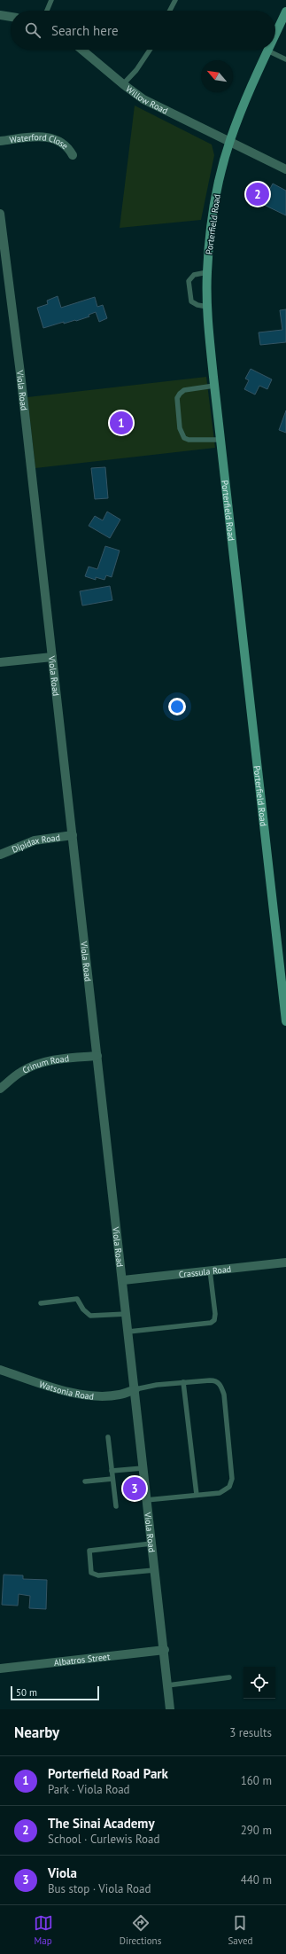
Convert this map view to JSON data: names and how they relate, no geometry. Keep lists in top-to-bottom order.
{
  "streets": {
    "street": [
      "Willow Road",
      "Waterford Close",
      "Porterfield Road",
      "Viola Road",
      "Dipidax Road",
      "Crinum Road",
      "Crassula Road",
      "Watsonia Road",
      "Albatros Street"
    ]
  },
  "crossings": [
    ["Willow Road", "Porterfield Road"],
    ["Viola Road", "Dipidax Road"],
    ["Viola Road", "Crinum Road"],
    ["Viola Road", "Crassula Road"],
    ["Viola Road", "Watsonia Road"],
    ["Viola Road", "Albatros Street"]
  ],
  "scale_bar": "50 m",
  "north": "top left",
  "page": {
    "search": "Search here",
    "pins": ["2", "1", "3"],
    "scale": "50 m",
    "heading": ["Nearby", "3 results"],
    "list": [
      {
        "mark": "1",
        "name": "Porterfield Road Park",
        "note": "Park · Viola Road",
        "value": "160 m"
      },
      {
        "mark": "2",
        "name": "The Sinai Academy",
        "note": "School · Curlewis Road",
        "value": "290 m"
      },
      {
        "mark": "3",
        "name": "Viola",
        "note": "Bus stop · Viola Road",
        "value": "440 m"
      }
    ],
    "nav": ["Map", "Directions", "Saved"]
  }
}
